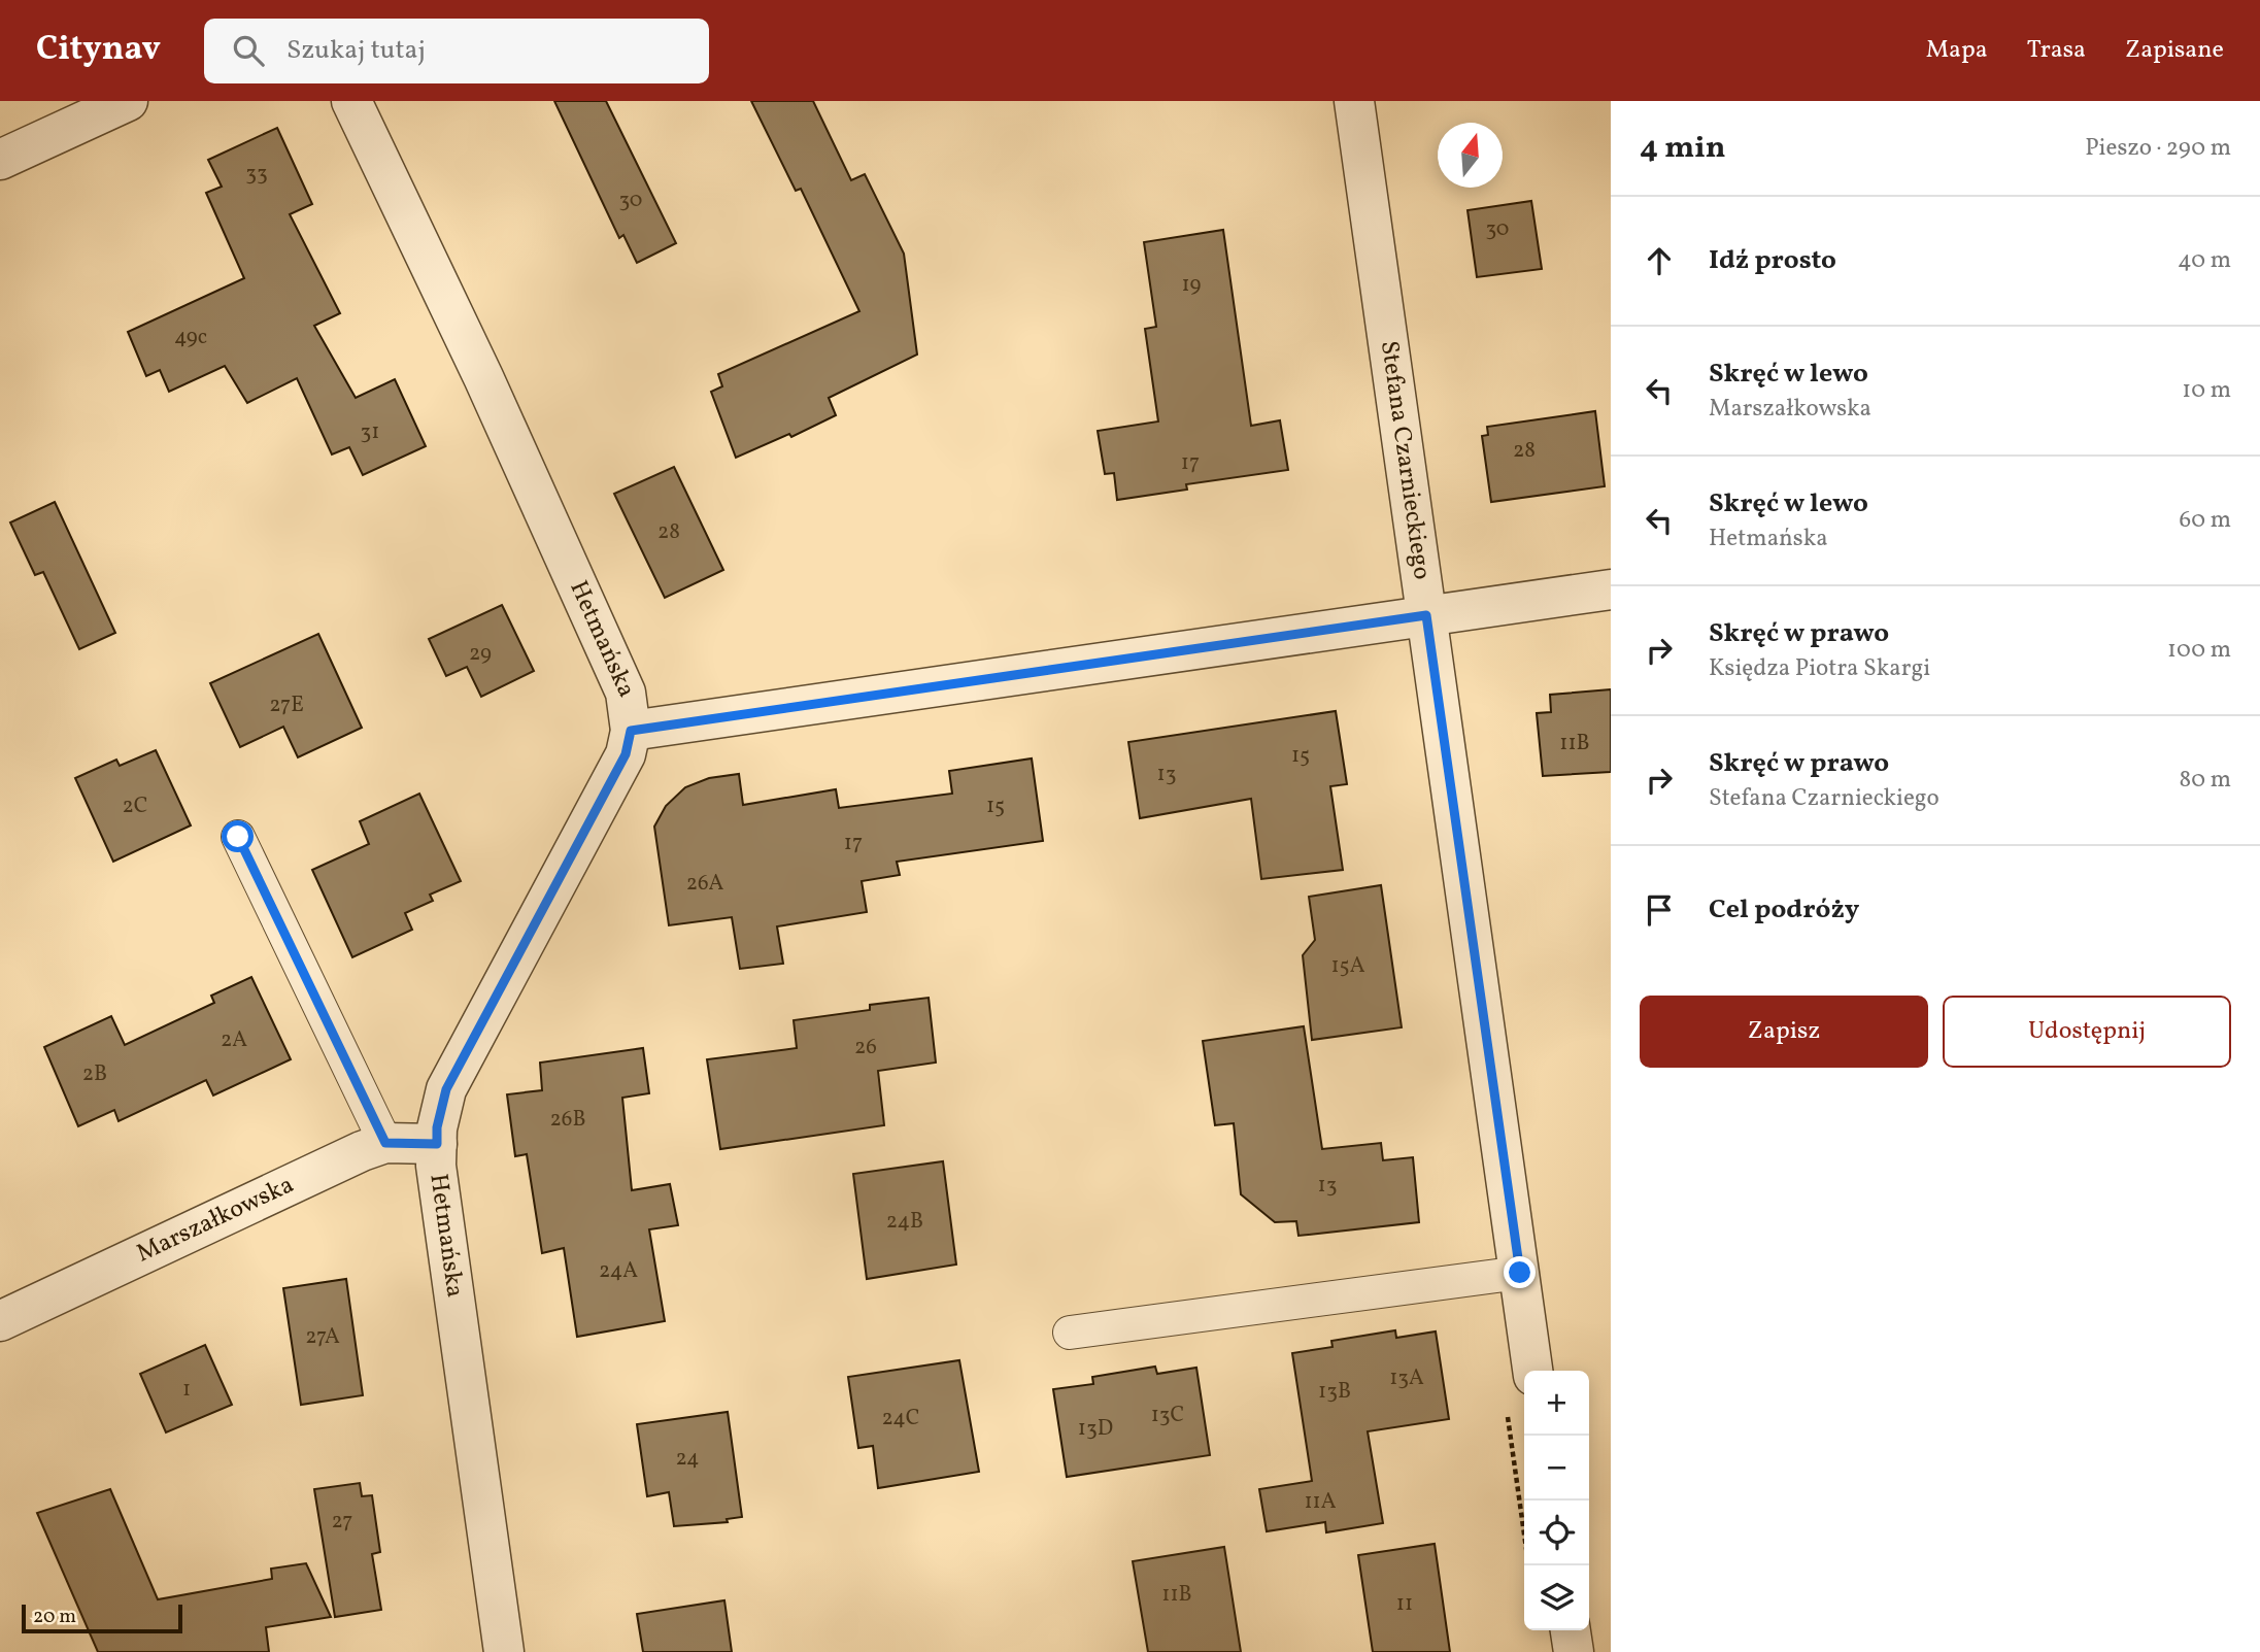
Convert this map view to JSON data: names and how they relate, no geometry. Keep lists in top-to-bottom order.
{
  "streets": {
    "street": ["Stefana Czarnieckiego", "Hetmańska", "Marszałkowska"]
  },
  "crossings": [
    ["Hetmańska", "Marszałkowska"]
  ],
  "house_numbers": [
    "33",
    "30",
    "30",
    "19",
    "49c",
    "31",
    "28",
    "17",
    "28",
    "29",
    "27E",
    "11B",
    "15",
    "13",
    "2C",
    "15",
    "17",
    "26A",
    "15A",
    "2A",
    "26",
    "2B",
    "26B",
    "13",
    "24B",
    "24A",
    "27A",
    "13A",
    "1",
    "13B",
    "13C",
    "24C",
    "13D",
    "24",
    "11A",
    "27",
    "11B",
    "11"
  ],
  "scale_bar": "20 m",
  "north": "top",
  "page": {
    "header": "Citynav",
    "search": "Szukaj tutaj",
    "nav": ["Mapa", "Trasa", "Zapisane"],
    "heading": ["4 min", "Pieszo · 290 m"],
    "list": [
      ["Idź prosto", "40 m"],
      ["Skręć w lewo", "Marszałkowska", "10 m"],
      ["Skręć w lewo", "Hetmańska", "60 m"],
      ["Skręć w prawo", "Księdza Piotra Skargi", "100 m"],
      ["Skręć w prawo", "Stefana Czarnieckiego", "80 m"],
      "Cel podróży"
    ],
    "buttons": ["Zapisz", "Udostępnij"],
    "map_buttons": ["+", "−"],
    "scale": "20 m"
  }
}
